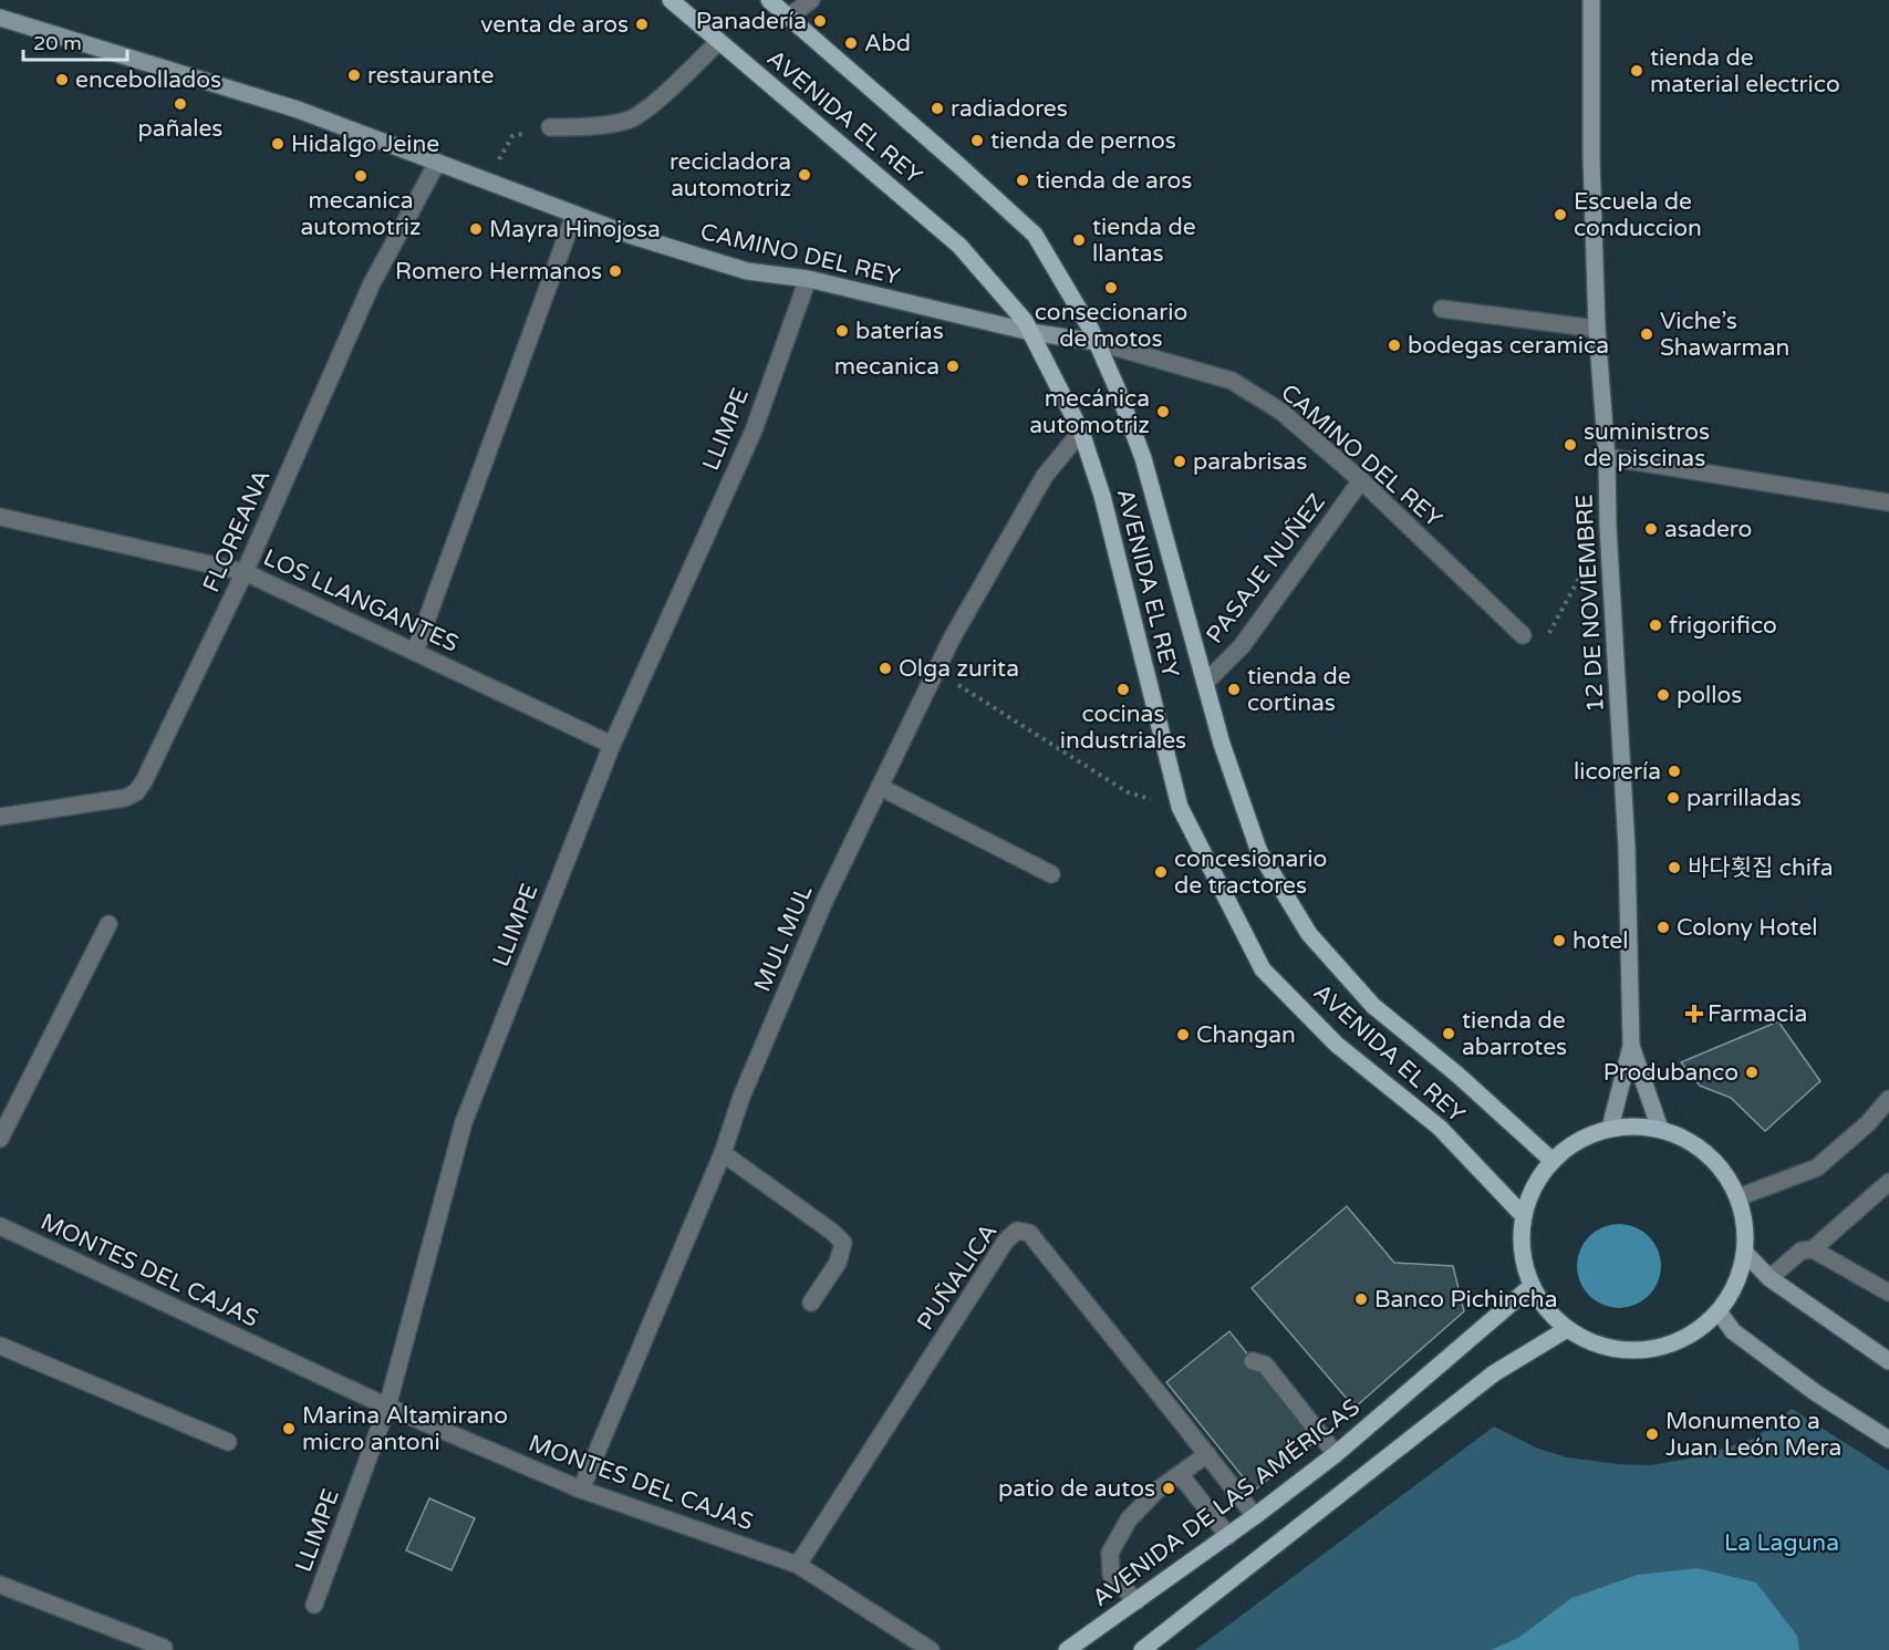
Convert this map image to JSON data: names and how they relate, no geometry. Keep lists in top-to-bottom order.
{
  "streets": {
    "main road": ["AVENIDA EL REY", "AVENIDA DE LAS AMÉRICAS"],
    "street": [
      "CAMINO DEL REY",
      "LLIMPE",
      "FLOREANA",
      "PASAJE NUÑEZ",
      "LOS LLANGANTES",
      "12 DE NOVIEMBRE",
      "MUL MUL",
      "MONTES DEL CAJAS",
      "PUÑALICA"
    ]
  },
  "crossings": [
    ["AVENIDA EL REY", "CAMINO DEL REY"],
    ["AVENIDA EL REY", "PASAJE NUÑEZ"],
    ["AVENIDA EL REY", "12 DE NOVIEMBRE"],
    ["AVENIDA EL REY", "MUL MUL"],
    ["AVENIDA EL REY", "AVENIDA DE LAS AMÉRICAS"],
    ["CAMINO DEL REY", "LLIMPE"],
    ["CAMINO DEL REY", "FLOREANA"],
    ["CAMINO DEL REY", "PASAJE NUÑEZ"],
    ["LLIMPE", "LOS LLANGANTES"],
    ["LLIMPE", "MONTES DEL CAJAS"],
    ["FLOREANA", "LOS LLANGANTES"],
    ["12 DE NOVIEMBRE", "AVENIDA DE LAS AMÉRICAS"],
    ["MUL MUL", "MONTES DEL CAJAS"],
    ["MONTES DEL CAJAS", "PUÑALICA"],
    ["PUÑALICA", "AVENIDA DE LAS AMÉRICAS"]
  ],
  "parks": ["La Laguna"],
  "places": {
    "other": [
      "Panadería",
      "venta de aros",
      "Abd",
      "tienda de material electrico",
      "restaurante",
      "encebollados",
      "pañales",
      "radiadores",
      "tienda de pernos",
      "Hidalgo Jeine",
      "recicladora automotriz",
      "mecanica automotriz",
      "tienda de aros",
      "Escuela de conduccion",
      "Mayra Hinojosa",
      "tienda de llantas",
      "Romero Hermanos",
      "consecionario de motos",
      "baterías",
      "Viche’s Shawarman",
      "bodegas ceramica",
      "mecanica",
      "mecánica automotriz",
      "suministros de piscinas",
      "parabrisas",
      "asadero",
      "frigorifico",
      "Olga zurita",
      "cocinas industriales",
      "tienda de cortinas",
      "pollos",
      "licorería",
      "parrilladas",
      "바다횟집 chifa",
      "concesionario de tractores",
      "Colony Hotel",
      "hotel",
      "tienda de abarrotes",
      "Changan",
      "Produbanco",
      "Banco Pichincha",
      "Marina Altamirano micro antoni",
      "Monumento a Juan León Mera",
      "patio de autos"
    ],
    "health": ["Farmacia"]
  },
  "scale_bar": "20 m"
}
